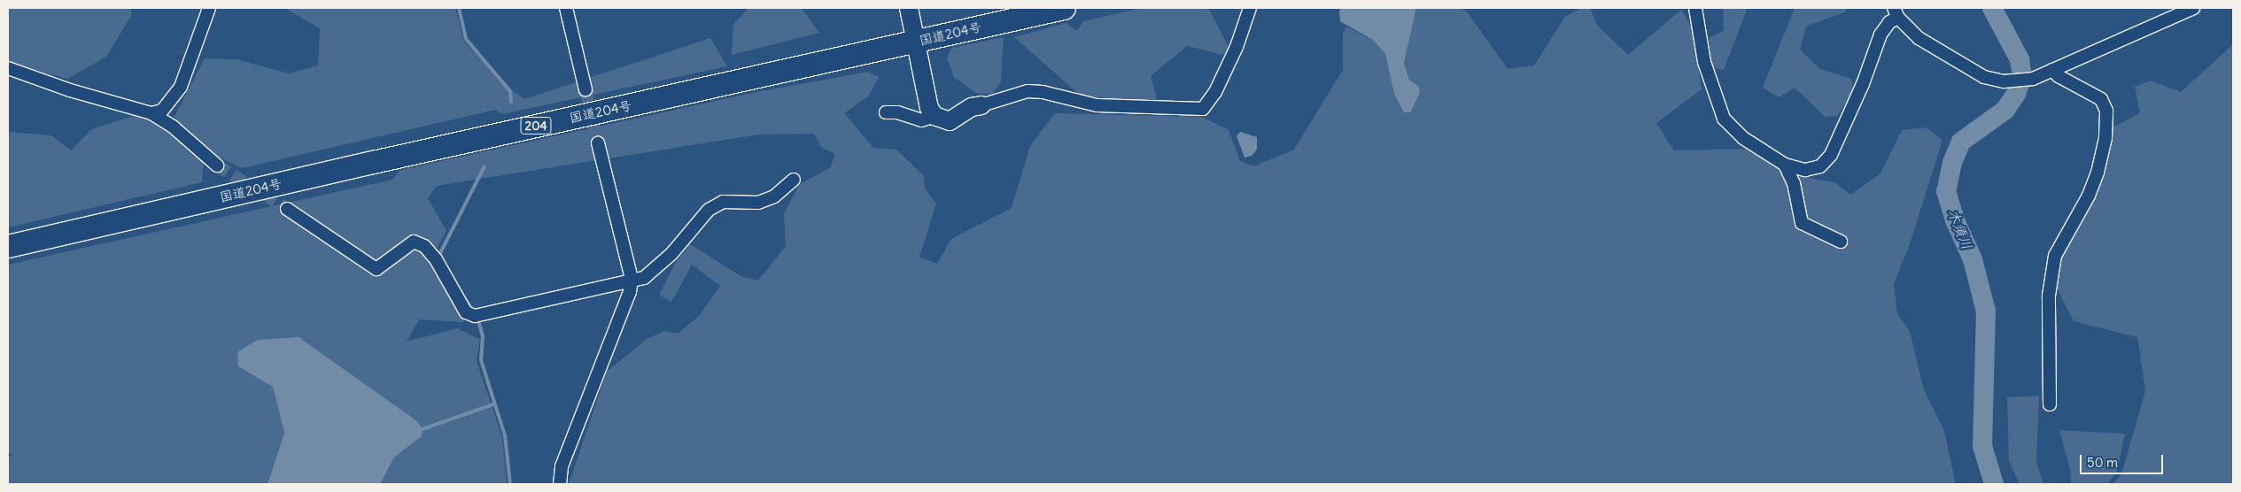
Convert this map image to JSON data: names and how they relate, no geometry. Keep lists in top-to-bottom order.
{
  "streets": {
    "highway": ["国道204号", "204"]
  },
  "water": ["木須川"],
  "scale_bar": "50 m"
}
